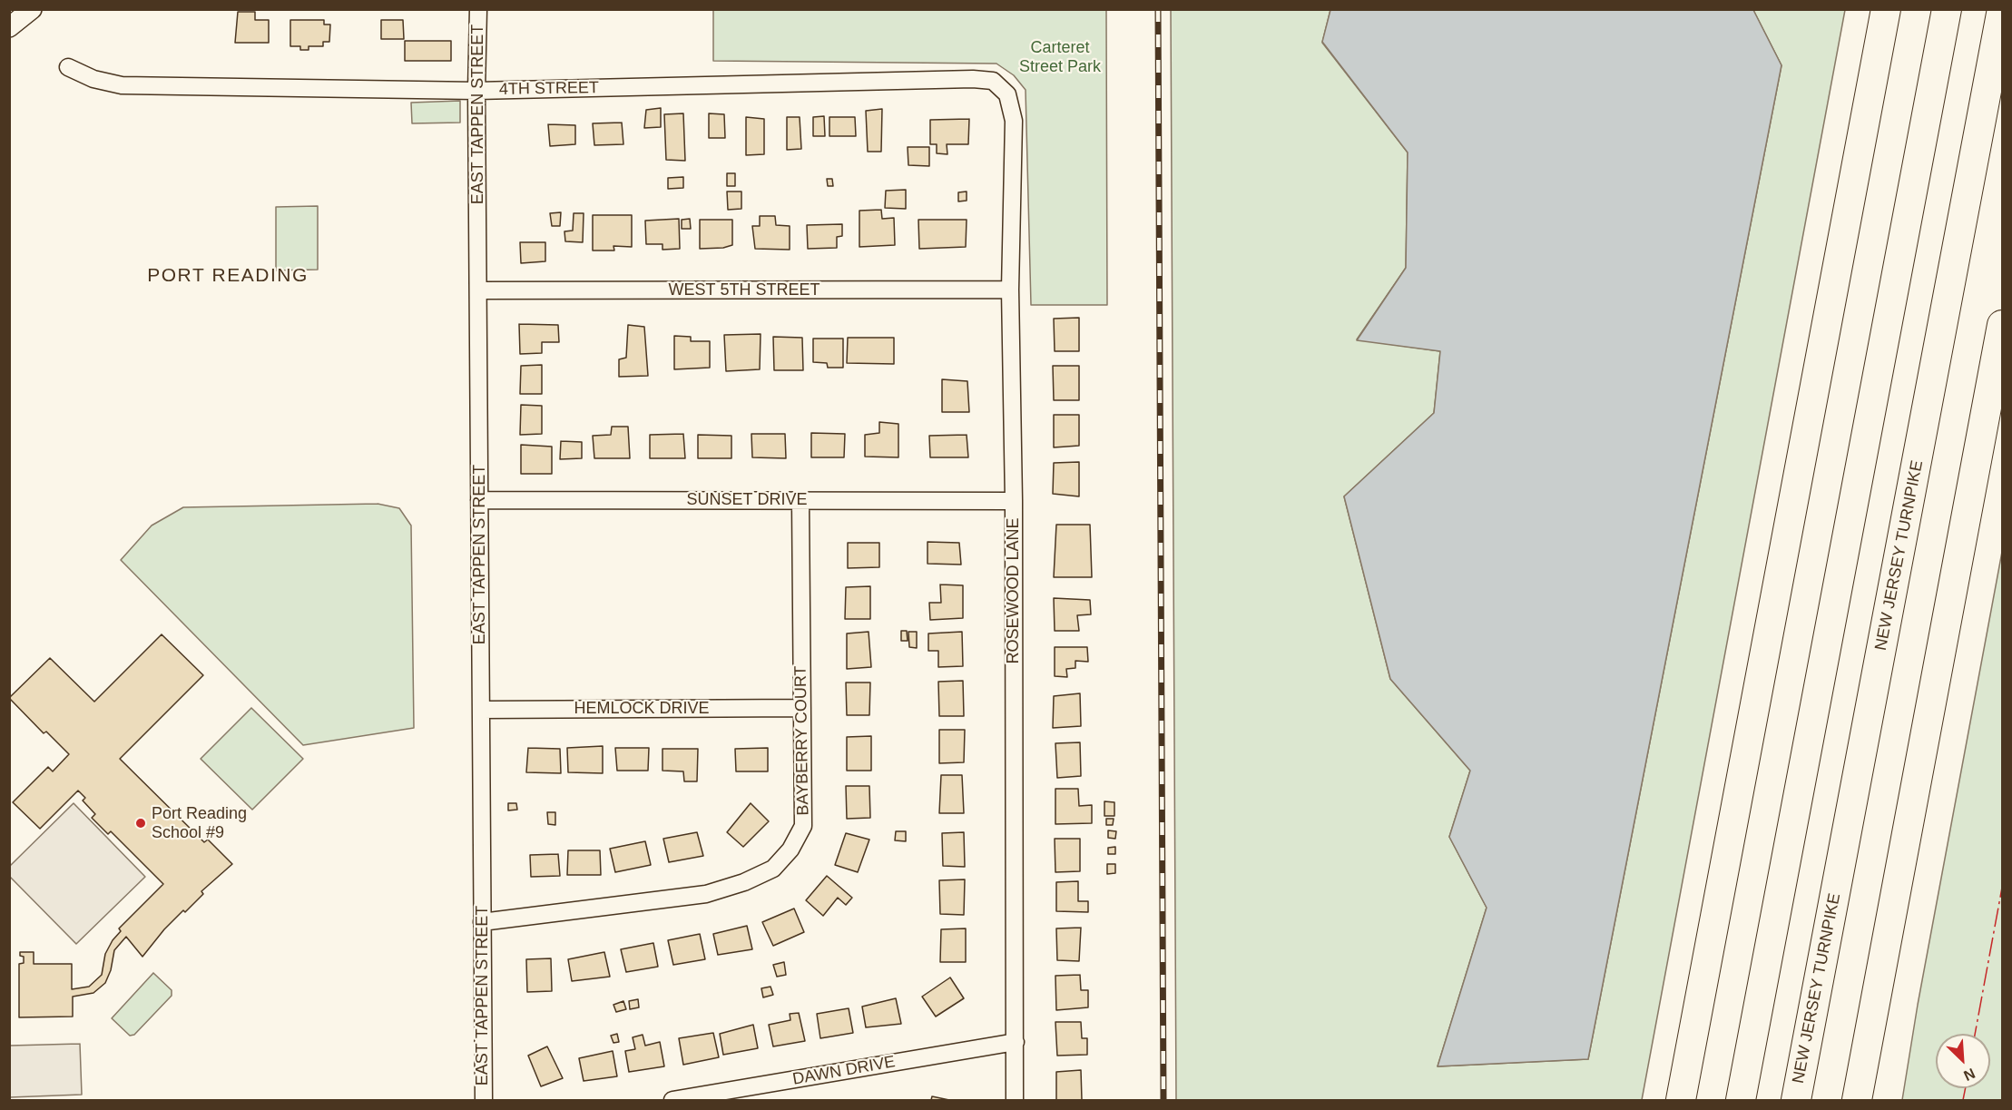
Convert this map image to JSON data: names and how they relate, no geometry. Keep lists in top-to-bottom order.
{
  "streets": {
    "highway": ["NEW JERSEY TURNPIKE"],
    "street": [
      "4TH STREET",
      "EAST TAPPEN STREET",
      "WEST 5TH STREET",
      "SUNSET DRIVE",
      "ROSEWOOD LANE",
      "HEMLOCK DRIVE",
      "BAYBERRY COURT",
      "DAWN DRIVE"
    ]
  },
  "crossings": [
    ["4TH STREET", "EAST TAPPEN STREET"],
    ["4TH STREET", "ROSEWOOD LANE"],
    ["EAST TAPPEN STREET", "WEST 5TH STREET"],
    ["EAST TAPPEN STREET", "SUNSET DRIVE"],
    ["EAST TAPPEN STREET", "HEMLOCK DRIVE"],
    ["EAST TAPPEN STREET", "BAYBERRY COURT"],
    ["WEST 5TH STREET", "ROSEWOOD LANE"],
    ["SUNSET DRIVE", "ROSEWOOD LANE"],
    ["SUNSET DRIVE", "BAYBERRY COURT"],
    ["ROSEWOOD LANE", "DAWN DRIVE"],
    ["HEMLOCK DRIVE", "BAYBERRY COURT"]
  ],
  "districts": ["PORT READING"],
  "parks": ["Carteret Street Park"],
  "places": ["Port Reading School #9"],
  "north": "bottom right"
}
